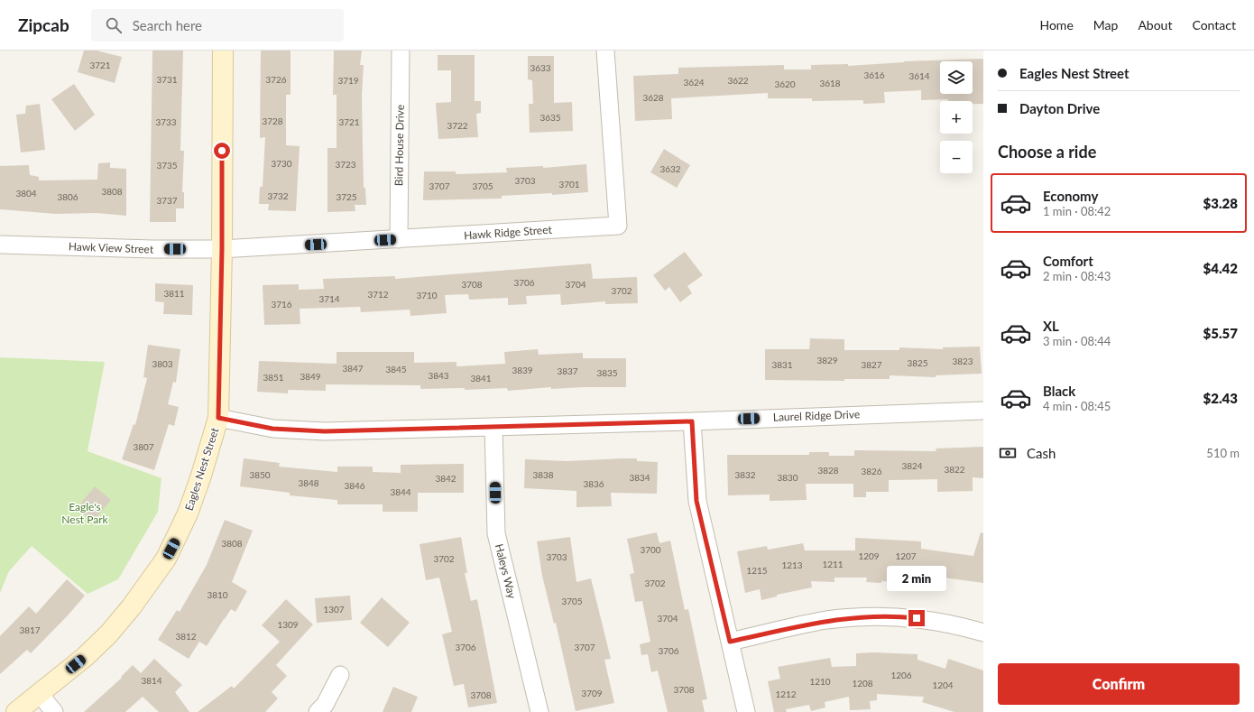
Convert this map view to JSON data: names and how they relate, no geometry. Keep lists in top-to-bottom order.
{
  "streets": {
    "street": [
      "Bird House Drive",
      "Hawk Ridge Street",
      "Hawk View Street",
      "Laurel Ridge Drive",
      "Eagles Nest Street",
      "Haleys Way"
    ]
  },
  "crossings": [
    ["Bird House Drive", "Hawk Ridge Street"],
    ["Hawk Ridge Street", "Hawk View Street"],
    ["Hawk Ridge Street", "Eagles Nest Street"],
    ["Hawk View Street", "Eagles Nest Street"],
    ["Laurel Ridge Drive", "Eagles Nest Street"],
    ["Laurel Ridge Drive", "Haleys Way"]
  ],
  "parks": ["Eagle's Nest Park"],
  "house_numbers": [
    "3721",
    "3633",
    "3616",
    "3614",
    "3731",
    "3726",
    "3719",
    "3622",
    "3624",
    "3618",
    "3620",
    "3628",
    "3635",
    "3728",
    "3733",
    "3721",
    "3722",
    "3730",
    "3723",
    "3735",
    "3632",
    "3703",
    "3701",
    "3707",
    "3705",
    "3808",
    "3804",
    "3732",
    "3806",
    "3725",
    "3737",
    "3706",
    "3708",
    "3704",
    "3702",
    "3811",
    "3712",
    "3710",
    "3714",
    "3716",
    "3829",
    "3823",
    "3825",
    "3803",
    "3831",
    "3827",
    "3847",
    "3845",
    "3839",
    "3837",
    "3835",
    "3843",
    "3849",
    "3851",
    "3841",
    "3807",
    "3824",
    "3822",
    "3828",
    "3826",
    "3850",
    "3838",
    "3832",
    "3834",
    "3830",
    "3842",
    "3848",
    "3836",
    "3846",
    "3844",
    "3808",
    "3700",
    "1209",
    "1207",
    "3703",
    "3702",
    "1211",
    "1213",
    "1215",
    "3702",
    "3810",
    "3705",
    "1307",
    "3704",
    "1309",
    "3817",
    "3812",
    "3706",
    "3707",
    "3706",
    "1206",
    "3814",
    "1210",
    "1208",
    "1204",
    "3708",
    "3709",
    "1212",
    "3708"
  ],
  "page": {
    "header": "Zipcab",
    "search": "Search here",
    "nav": [
      "Home",
      "Map",
      "About",
      "Contact"
    ],
    "banner": ["Eagles Nest Street", "Dayton Drive"],
    "map_buttons": ["+", "−"],
    "heading": "Choose a ride",
    "list": [
      {
        "name": "Economy",
        "note": "1 min · 08:42",
        "value": "$3.28"
      },
      {
        "name": "Comfort",
        "note": "2 min · 08:43",
        "value": "$4.42"
      },
      {
        "name": "XL",
        "note": "3 min · 08:44",
        "value": "$5.57"
      },
      {
        "name": "Black",
        "note": "4 min · 08:45",
        "value": "$2.43"
      }
    ],
    "pay": ["Cash", "510 m"],
    "bubble": "2 min",
    "buttons": "Confirm"
  }
}
